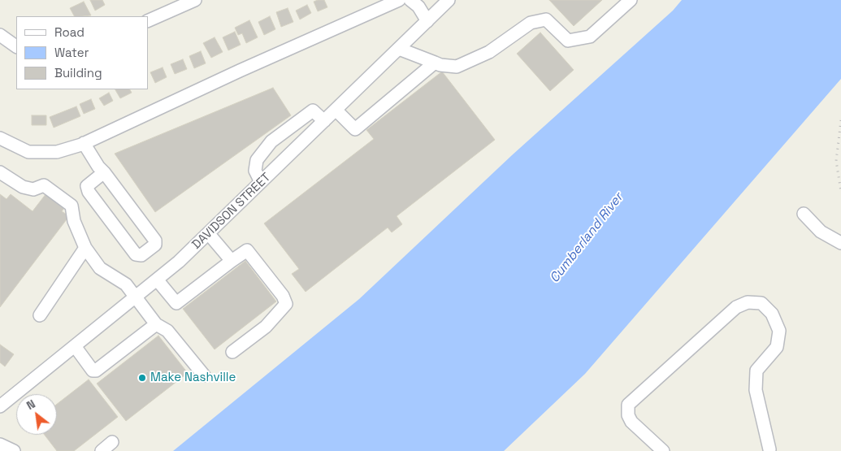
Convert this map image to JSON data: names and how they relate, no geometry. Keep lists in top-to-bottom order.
{
  "streets": {
    "street": ["DAVIDSON STREET"]
  },
  "water": ["Cumberland River"],
  "places": ["Make Nashville"],
  "legend": ["Road", "Water", "Building"],
  "north": "top left"
}
